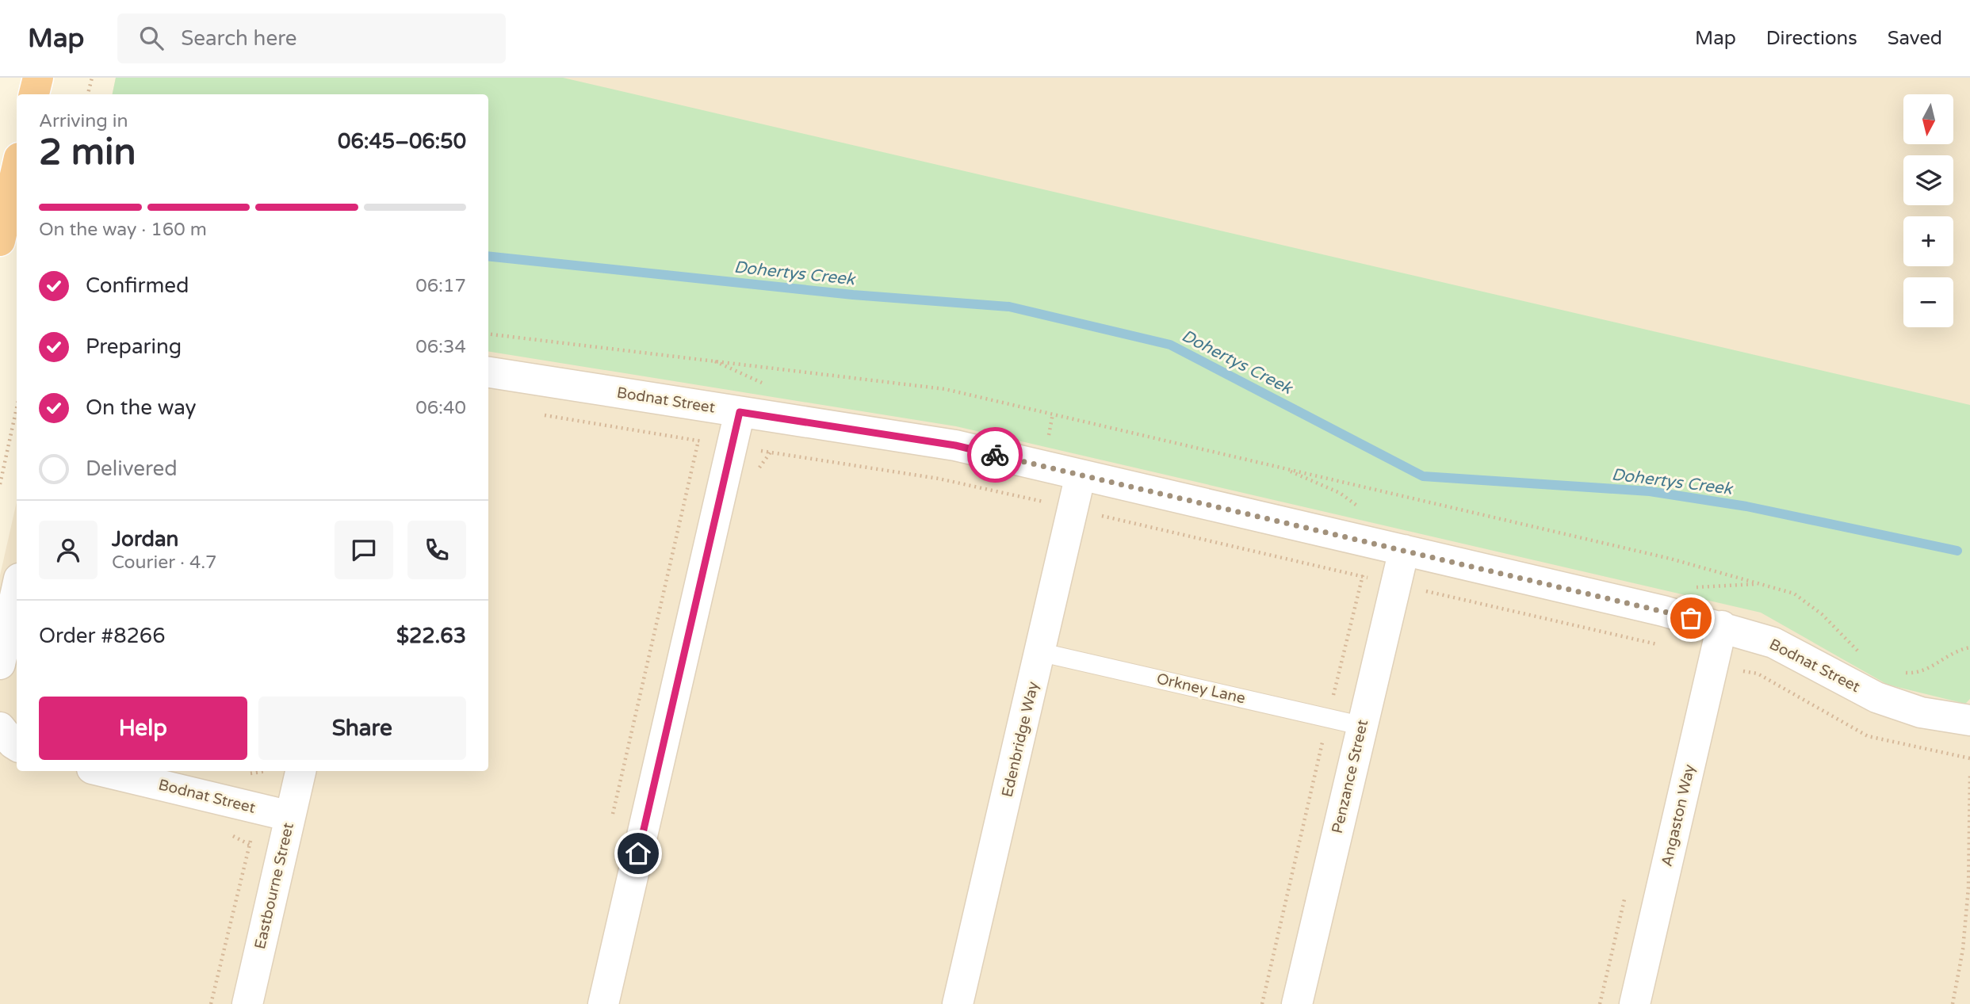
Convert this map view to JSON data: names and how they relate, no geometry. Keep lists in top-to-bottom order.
{
  "streets": {
    "street": [
      "Bodnat Street",
      "Edenbridge Way",
      "Penzance Street",
      "Angaston Way",
      "Eastbourne Street"
    ],
    "lane": ["Orkney Lane"]
  },
  "crossings": [
    ["Bodnat Street", "Edenbridge Way"],
    ["Bodnat Street", "Penzance Street"],
    ["Bodnat Street", "Angaston Way"],
    ["Bodnat Street", "Eastbourne Street"],
    ["Orkney Lane", "Edenbridge Way"],
    ["Orkney Lane", "Penzance Street"]
  ],
  "water": ["Dohertys Creek"],
  "north": "bottom",
  "page": {
    "header": "Map",
    "search": "Search here",
    "nav": ["Map", "Directions", "Saved"],
    "map_buttons": ["+", "−"],
    "heading": ["2 min", "Arriving in", "06:45–06:50"],
    "panel": [
      "Jordan",
      "Courier · 4.7",
      "Order #8266",
      "$22.63"
    ],
    "bar": "On the way · 160 m",
    "list": [
      ["Confirmed", "06:17"],
      ["Preparing", "06:34"],
      ["On the way", "06:40"],
      "Delivered"
    ],
    "buttons": ["Help", "Share"]
  }
}
